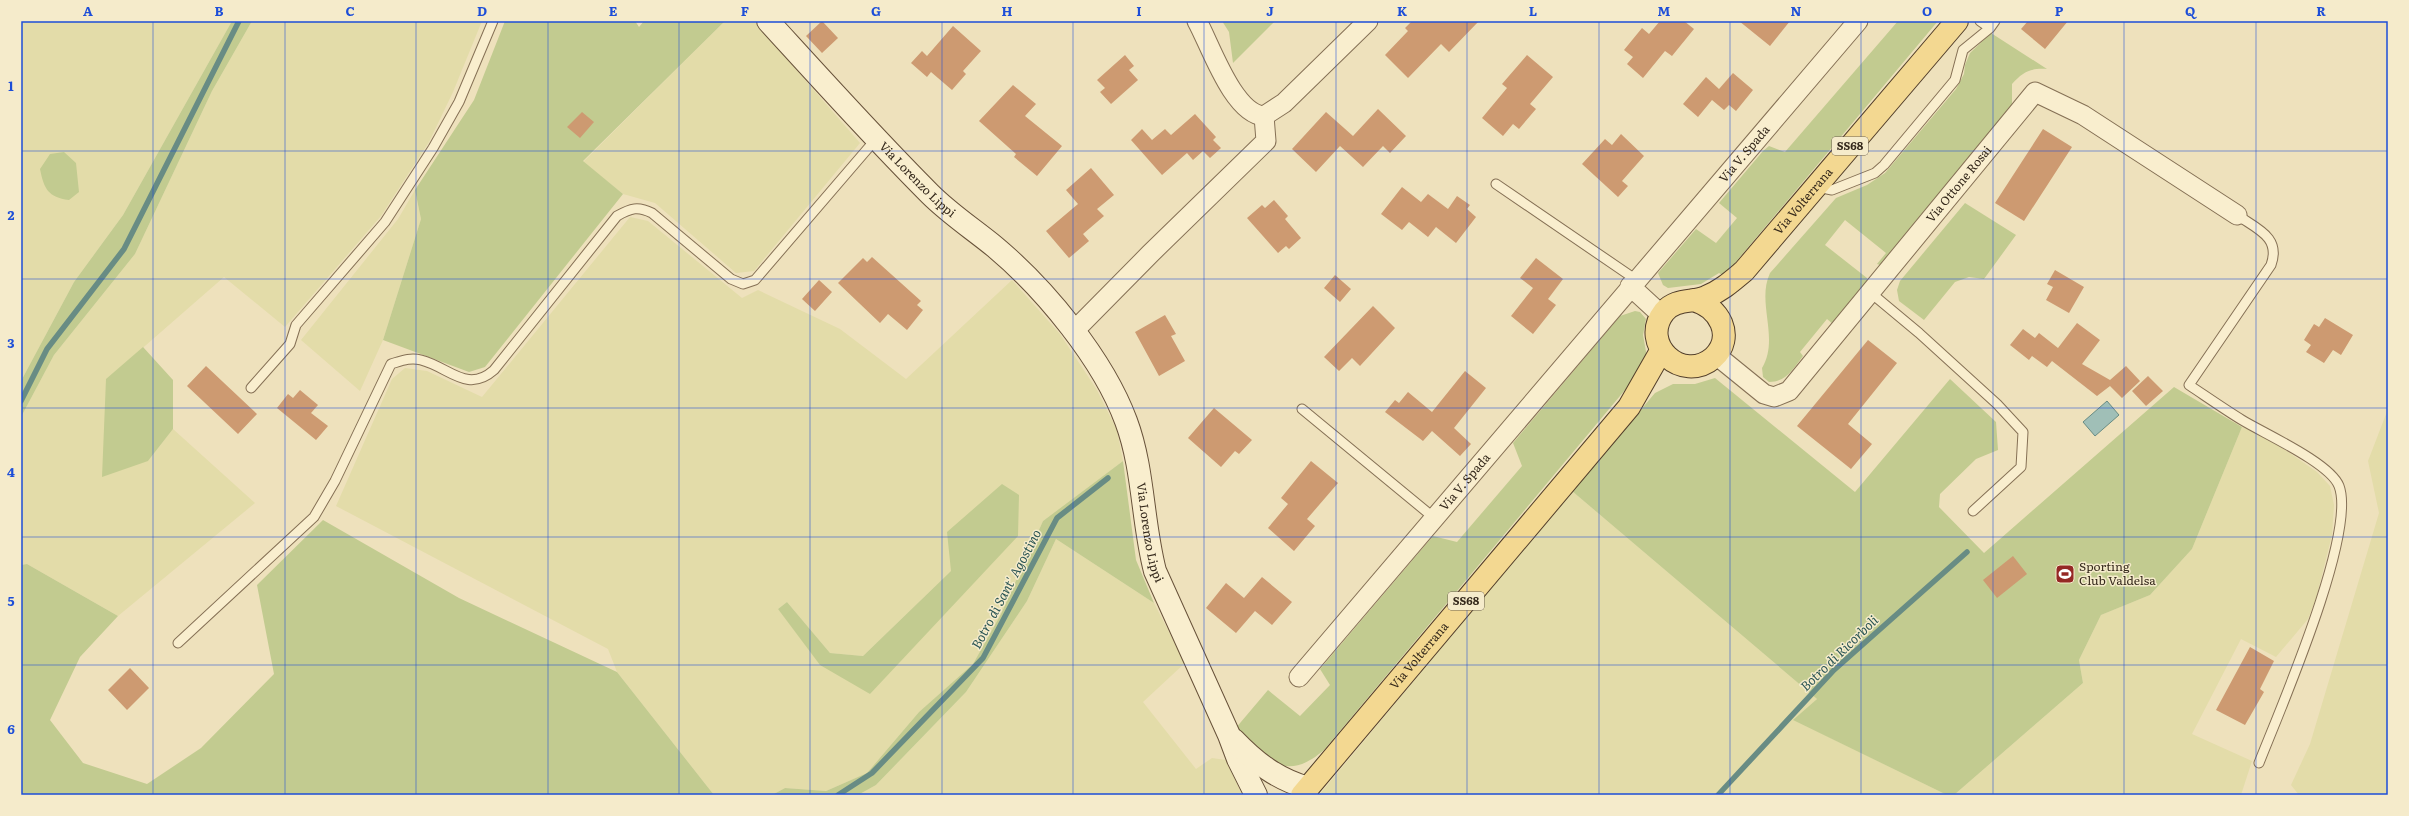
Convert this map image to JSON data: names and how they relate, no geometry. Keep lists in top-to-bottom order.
{
  "streets": {
    "main road": ["SS68", "Via Volterrana"],
    "street": ["Via V. Spada", "Via Lorenzo Lippi", "Via Ottone Rosai"]
  },
  "crossings": [
    ["Via Lorenzo Lippi", "Via Volterrana"],
    ["Via Ottone Rosai", "Via Volterrana"]
  ],
  "water": ["Botro di Sant' Agostino", "Botro di Ricorboli"],
  "places": {
    "sports": ["Sporting Club Valdelsa"]
  },
  "grid": {
    "columns": [
      "A",
      "B",
      "C",
      "D",
      "E",
      "F",
      "G",
      "H",
      "I",
      "J",
      "K",
      "L",
      "M",
      "N",
      "O",
      "P",
      "Q",
      "R"
    ],
    "rows": [
      "1",
      "2",
      "3",
      "4",
      "5",
      "6"
    ]
  }
}
